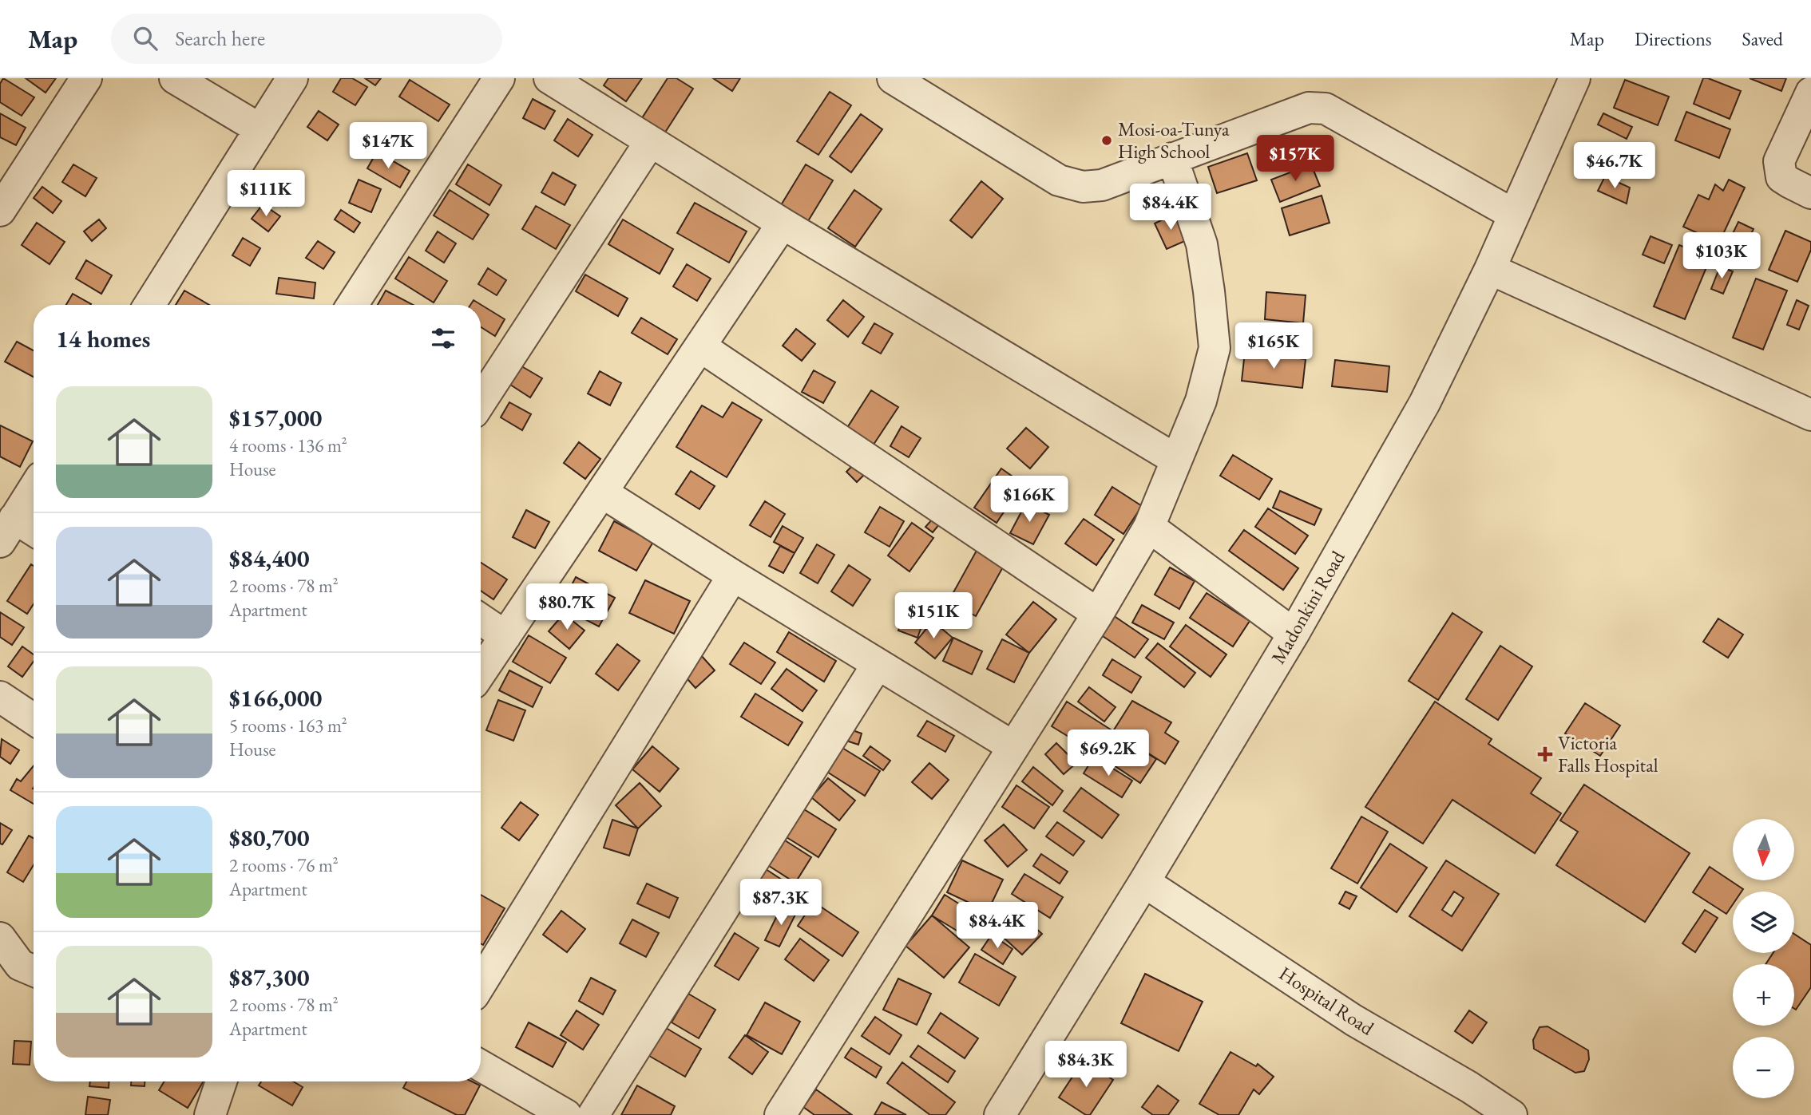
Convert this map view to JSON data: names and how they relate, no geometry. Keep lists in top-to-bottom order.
{
  "streets": {
    "street": ["Madonkini Road", "Hospital Road"]
  },
  "crossings": [
    ["Madonkini Road", "Hospital Road"]
  ],
  "places": {
    "other": ["Mosi-oa-Tunya High School"],
    "health": ["Victoria Falls Hospital"]
  },
  "north": "bottom",
  "page": {
    "header": "Map",
    "search": "Search here",
    "nav": ["Map", "Directions", "Saved"],
    "price": [
      "$147K",
      "$157K",
      "$46.7K",
      "$111K",
      "$84.4K",
      "$103K",
      "$165K",
      "$166K",
      "$80.7K",
      "$151K",
      "$69.2K",
      "$87.3K",
      "$84.4K",
      "$84.3K"
    ],
    "heading": "14 homes",
    "list": [
      {
        "name": "$157,000",
        "note": "4 rooms · 136 m² · House"
      },
      {
        "name": "$84,400",
        "note": "2 rooms · 78 m² · Apartment"
      },
      {
        "name": "$166,000",
        "note": "5 rooms · 163 m² · House"
      },
      {
        "name": "$80,700",
        "note": "2 rooms · 76 m² · Apartment"
      },
      {
        "name": "$87,300",
        "note": "2 rooms · 78 m² · Apartment"
      }
    ],
    "map_buttons": ["+", "−"]
  }
}
